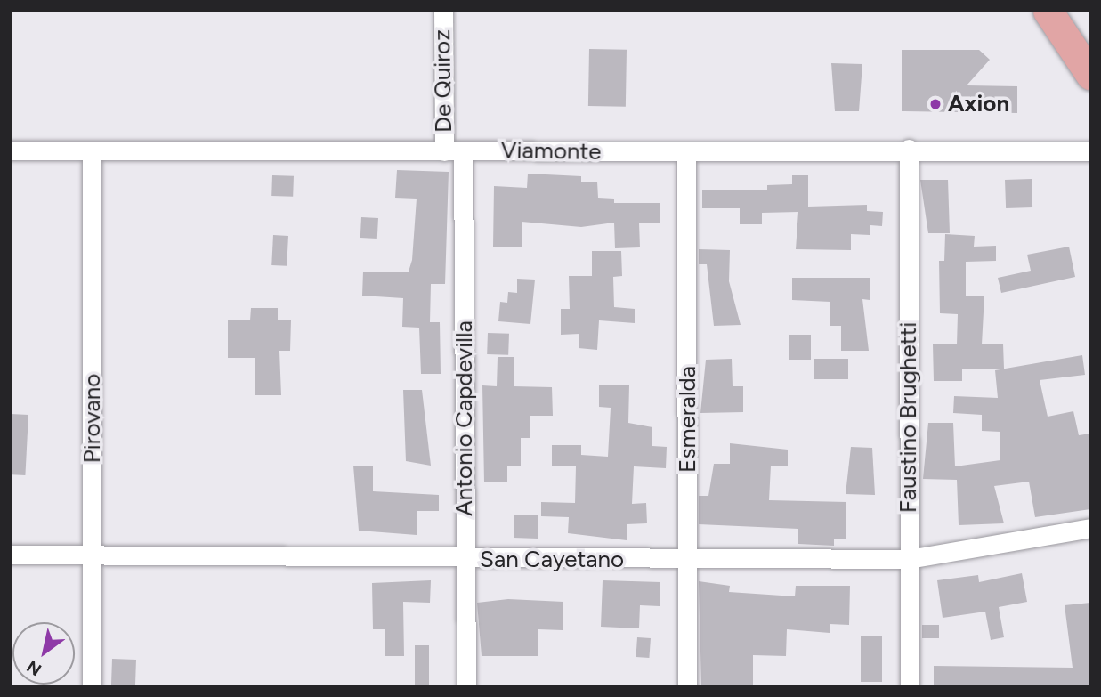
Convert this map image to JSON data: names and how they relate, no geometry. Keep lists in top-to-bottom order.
{
  "streets": {
    "street": [
      "De Quiroz",
      "Viamonte",
      "Faustino Brughetti",
      "Pirovano",
      "Antonio Capdevilla",
      "Esmeralda",
      "San Cayetano"
    ]
  },
  "crossings": [
    ["De Quiroz", "Viamonte"],
    ["De Quiroz", "Antonio Capdevilla"],
    ["Viamonte", "Faustino Brughetti"],
    ["Viamonte", "Pirovano"],
    ["Viamonte", "Antonio Capdevilla"],
    ["Viamonte", "Esmeralda"],
    ["Faustino Brughetti", "San Cayetano"],
    ["Pirovano", "San Cayetano"],
    ["Antonio Capdevilla", "San Cayetano"],
    ["Esmeralda", "San Cayetano"]
  ],
  "places": ["Axion"],
  "north": "bottom left"
}
